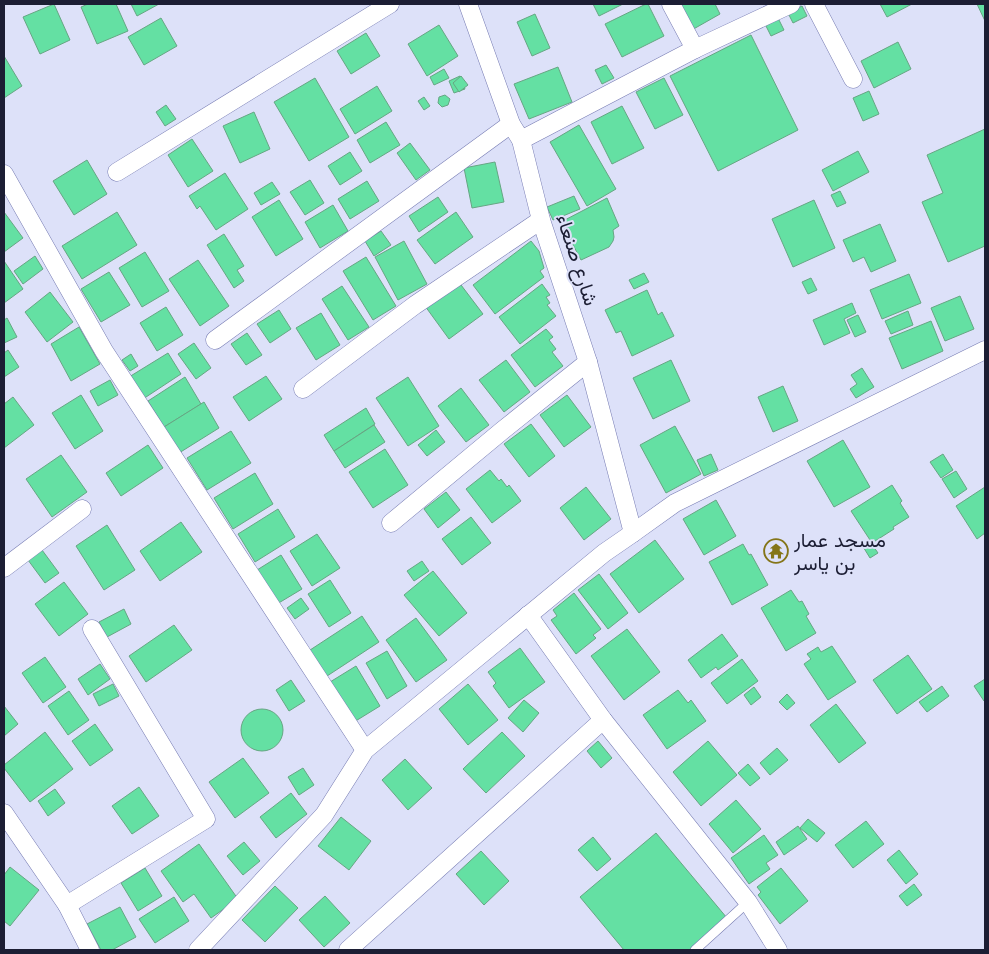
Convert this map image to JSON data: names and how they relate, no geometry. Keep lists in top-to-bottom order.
{
  "streets": {
    "street": ["شارع صنعاء"]
  },
  "places": {
    "temple": ["مسجد عمار بن ياسر"]
  }
}
